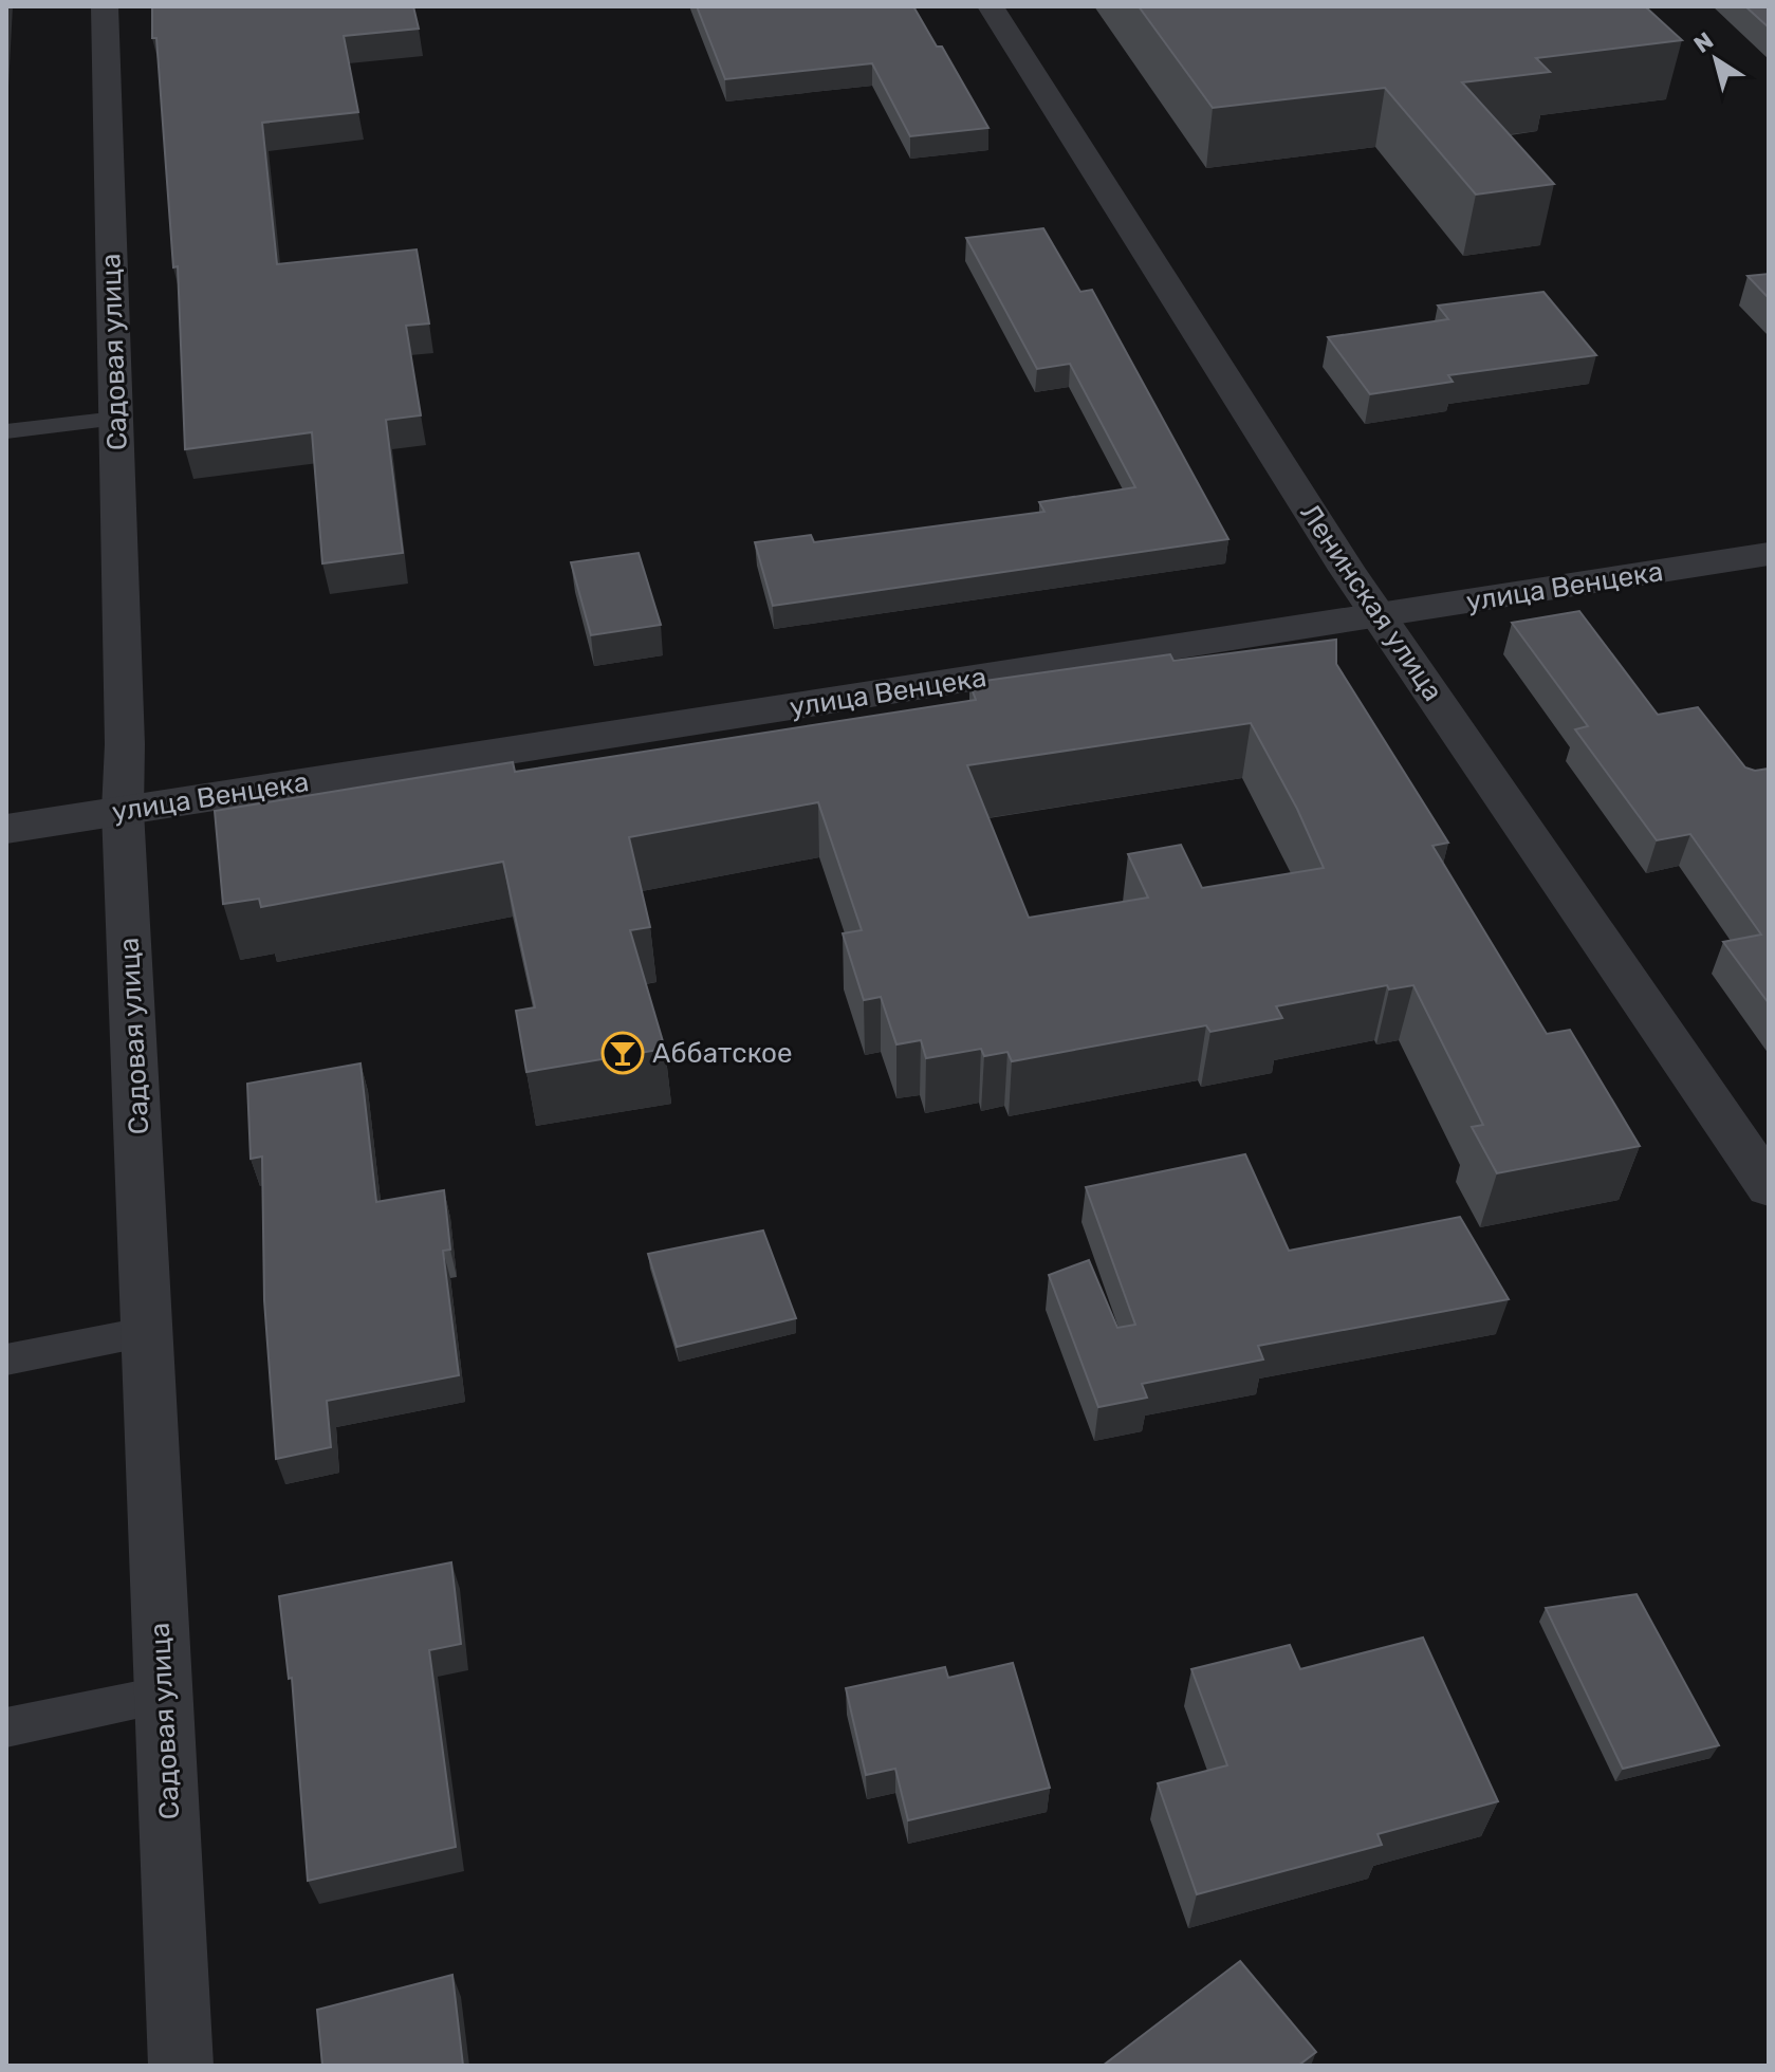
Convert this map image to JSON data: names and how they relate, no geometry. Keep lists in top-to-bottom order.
{
  "streets": {
    "street": ["Садовая улица", "улица Венцека", "Ленинская улица"]
  },
  "crossings": [
    ["Садовая улица", "улица Венцека"],
    ["улица Венцека", "Ленинская улица"]
  ],
  "places": {
    "bar": ["Аббатское"]
  },
  "north": "top left"
}
